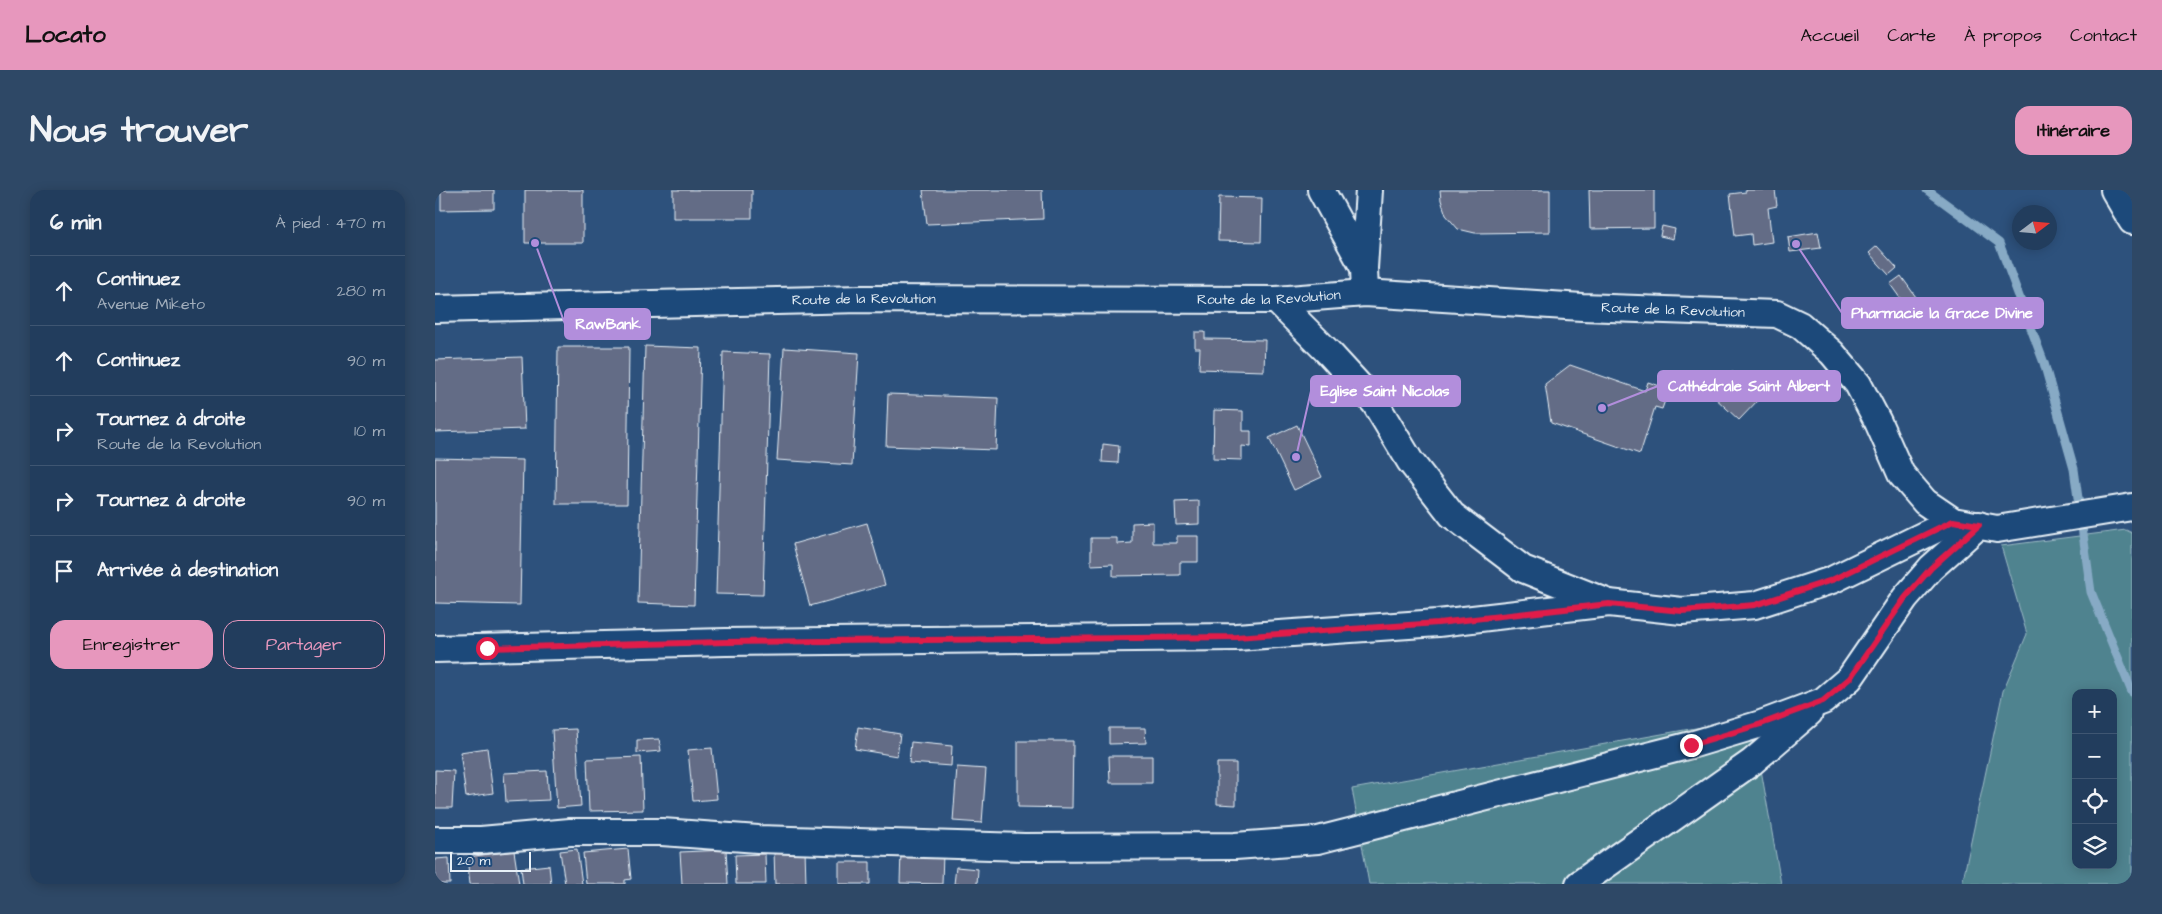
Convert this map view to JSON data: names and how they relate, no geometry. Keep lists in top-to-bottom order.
{
  "streets": {
    "street": ["Route de la Revolution"]
  },
  "places": [
    "RawBank",
    "Pharmacie la Grace Divine",
    "Cathédrale Saint Albert",
    "Eglise Saint Nicolas"
  ],
  "scale_bar": "20 m",
  "north": "right",
  "page": {
    "header": "Locato",
    "nav": [
      "Accueil",
      "Carte",
      "À propos",
      "Contact"
    ],
    "title": "Nous trouver",
    "buttons": [
      "Itinéraire",
      ["Enregistrer", "Partager"]
    ],
    "heading": ["6 min", "À pied · 470 m"],
    "list": [
      ["Continuez", "Avenue Miketo", "280 m"],
      ["Continuez", "90 m"],
      ["Tournez à droite", "Route de la Revolution", "10 m"],
      ["Tournez à droite", "90 m"],
      "Arrivée à destination"
    ],
    "map_buttons": ["+", "−"],
    "scale": "20 m"
  }
}
